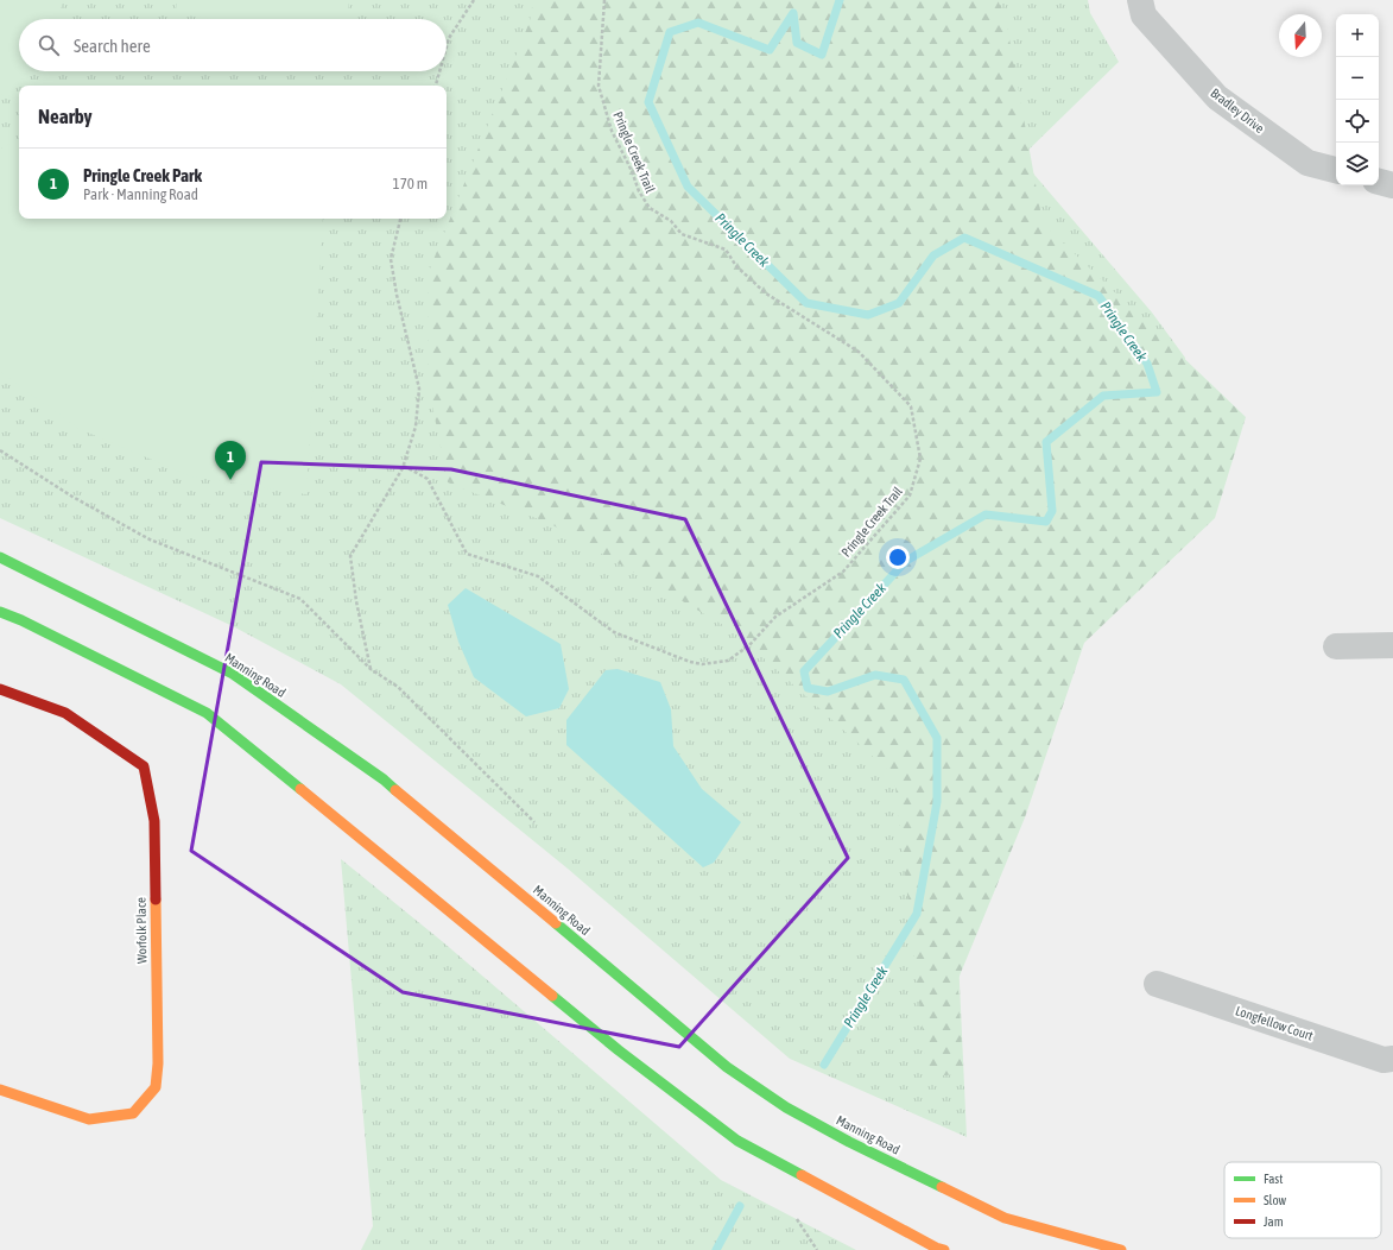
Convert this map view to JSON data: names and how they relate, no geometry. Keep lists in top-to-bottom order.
{
  "streets": {
    "main road": ["Manning Road", "Worfolk Place"],
    "street": ["Bradley Drive", "Longfellow Court"],
    "path": ["Pringle Creek Trail"]
  },
  "water": ["Pringle Creek"],
  "legend": ["Fast", "Slow", "Jam"],
  "north": "bottom",
  "page": {
    "map_buttons": ["+", "−"],
    "search": "Search here",
    "heading": "Nearby",
    "list": [
      {
        "mark": "1",
        "name": "Pringle Creek Park",
        "note": "Park · Manning Road",
        "value": "170 m"
      }
    ],
    "pins": "1"
  }
}
